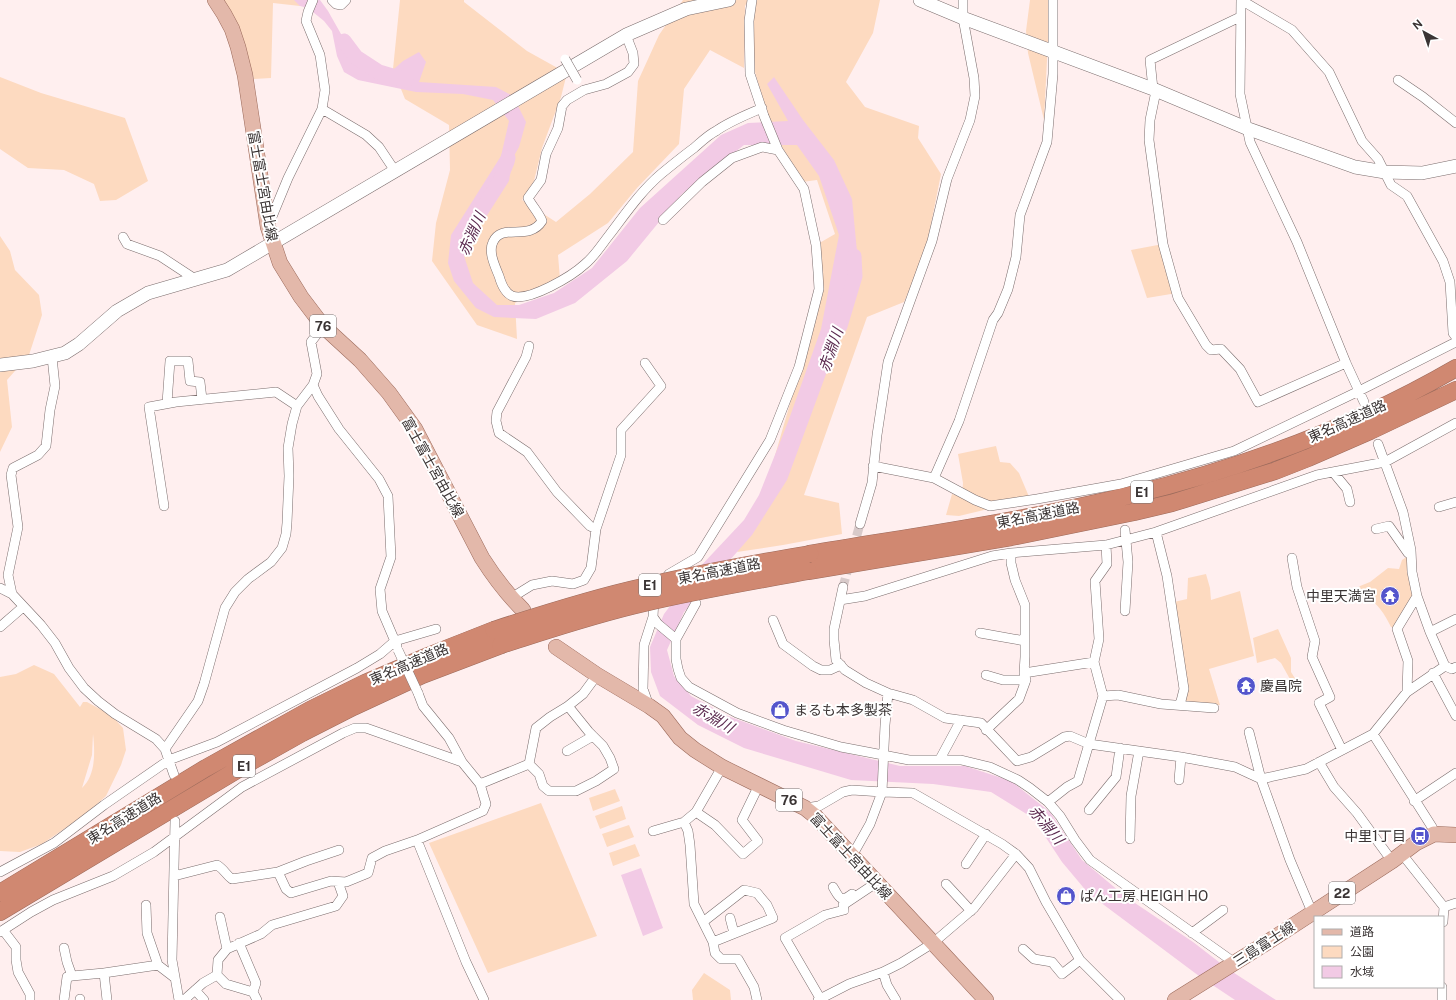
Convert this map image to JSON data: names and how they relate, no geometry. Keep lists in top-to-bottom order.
{
  "streets": {
    "highway": ["東名高速道路", "E1"],
    "main road": [
      "富士富士宮由比線",
      "76",
      "22",
      "三島富士線"
    ]
  },
  "water": ["赤淵川"],
  "places": {
    "temple": ["中里天満宮", "慶昌院"],
    "shop": ["まるも本多製茶", "ぱん工房 HEIGH HO"],
    "bus stop": ["中里1丁目"]
  },
  "legend": ["道路", "公園", "水域"],
  "north": "top left"
}
